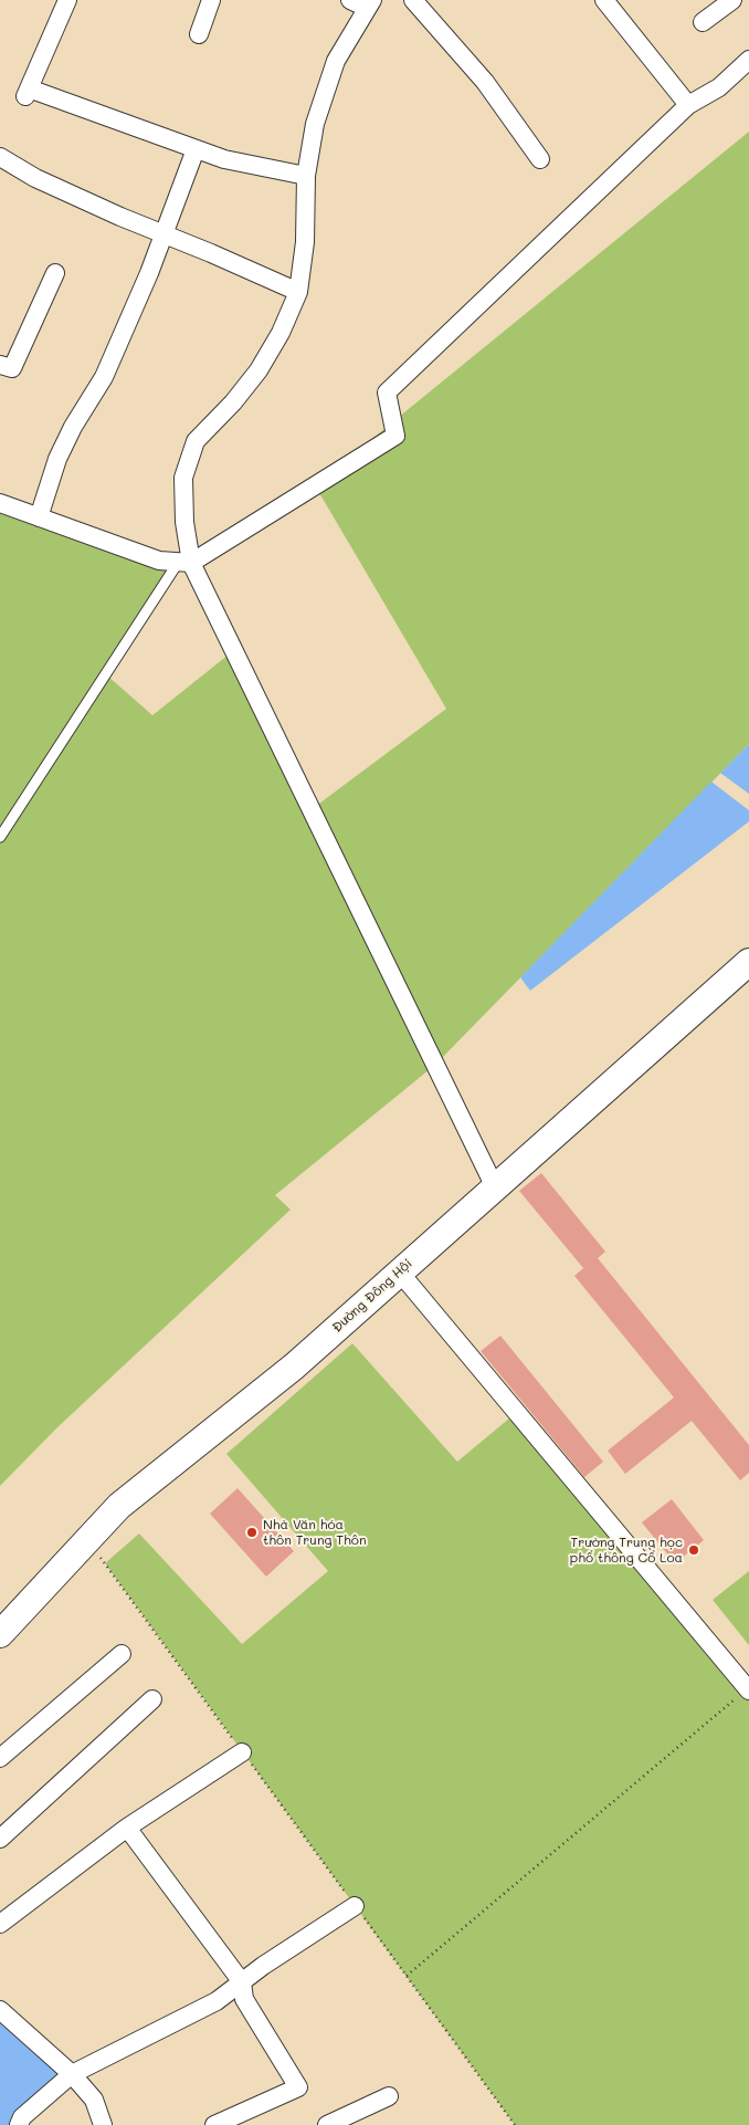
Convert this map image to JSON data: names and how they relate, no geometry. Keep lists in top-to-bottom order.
{
  "streets": {
    "street": ["Đường Đông Hội"]
  },
  "places": ["Nhà Văn hóa thôn Trung Thôn", "Trường Trung học phổ thông Cổ Loa"]
}
